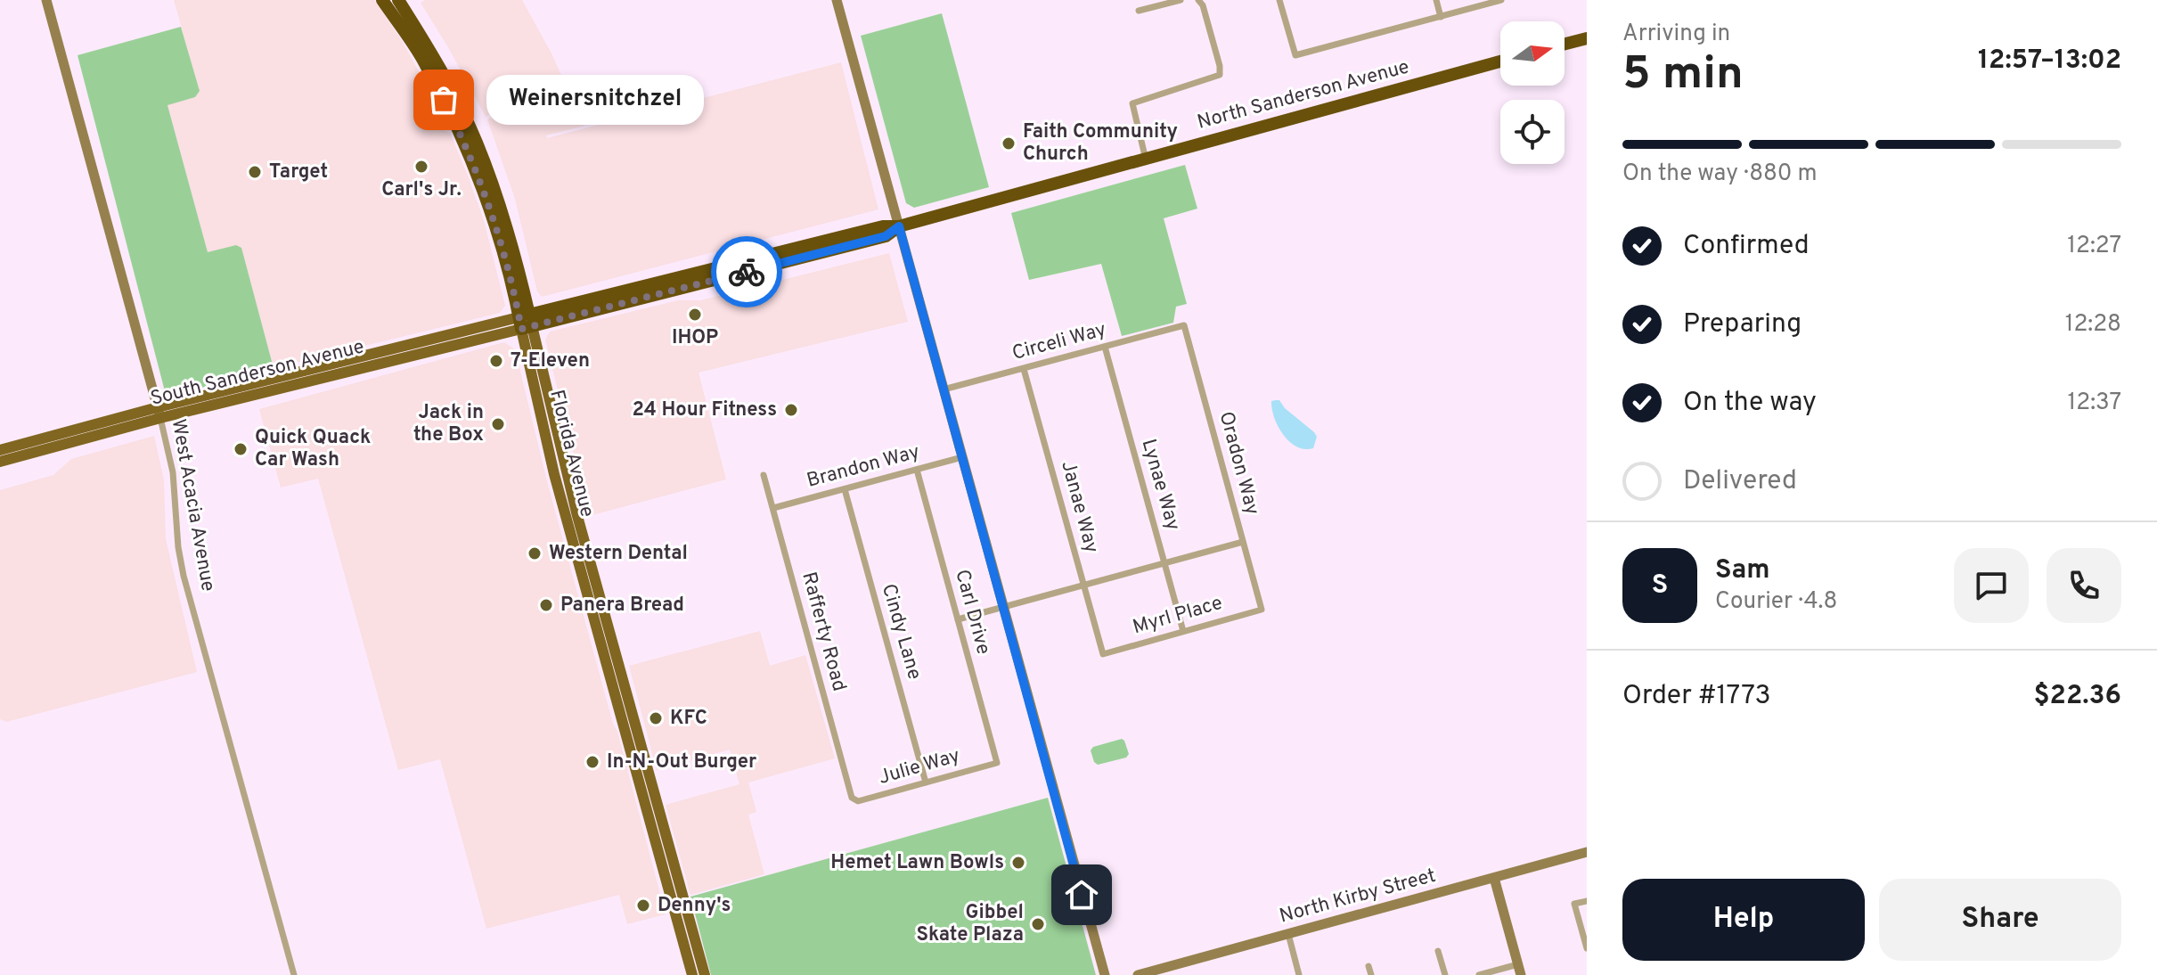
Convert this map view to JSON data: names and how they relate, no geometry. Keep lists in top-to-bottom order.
{
  "streets": {
    "highway": ["North Sanderson Avenue", "Florida Avenue"],
    "main road": ["South Sanderson Avenue"],
    "street": [
      "Circeli Way",
      "Oradon Way",
      "Brandon Way",
      "Lynae Way",
      "West Acacia Avenue",
      "Janae Way",
      "Carl Drive",
      "Myrl Place",
      "Rafferty Road",
      "Cindy Lane",
      "Julie Way",
      "North Kirby Street"
    ]
  },
  "crossings": [
    ["North Sanderson Avenue", "South Sanderson Avenue"],
    ["North Sanderson Avenue", "Florida Avenue"],
    ["Circeli Way", "Oradon Way"],
    ["Circeli Way", "Lynae Way"],
    ["Circeli Way", "Janae Way"],
    ["South Sanderson Avenue", "Florida Avenue"],
    ["South Sanderson Avenue", "West Acacia Avenue"],
    ["Oradon Way", "Myrl Place"],
    ["Brandon Way", "Carl Drive"],
    ["Brandon Way", "Rafferty Road"],
    ["Brandon Way", "Cindy Lane"],
    ["Lynae Way", "Myrl Place"],
    ["Janae Way", "Myrl Place"],
    ["Carl Drive", "Julie Way"],
    ["Rafferty Road", "Julie Way"],
    ["Cindy Lane", "Julie Way"]
  ],
  "places": [
    "Weinersnitchzel",
    "Faith Community Church",
    "Carl's Jr.",
    "Target",
    "IHOP",
    "7-Eleven",
    "24 Hour Fitness",
    "Jack in the Box",
    "Quick Quack Car Wash",
    "Western Dental",
    "Panera Bread",
    "KFC",
    "In-N-Out Burger",
    "Hemet Lawn Bowls",
    "Denny's",
    "Gibbel Skate Plaza"
  ],
  "north": "right",
  "page": {
    "heading": ["5 min", "Arriving in", "12:57–13:02"],
    "panel": [
      "Sam",
      "Courier · 4.8",
      "Order #1773",
      "$22.36"
    ],
    "bubble": "Weinersnitchzel",
    "bar": "On the way · 880 m",
    "list": [
      ["Confirmed", "12:27"],
      ["Preparing", "12:28"],
      ["On the way", "12:37"],
      "Delivered"
    ],
    "round": "S",
    "buttons": ["Help", "Share"]
  }
}
